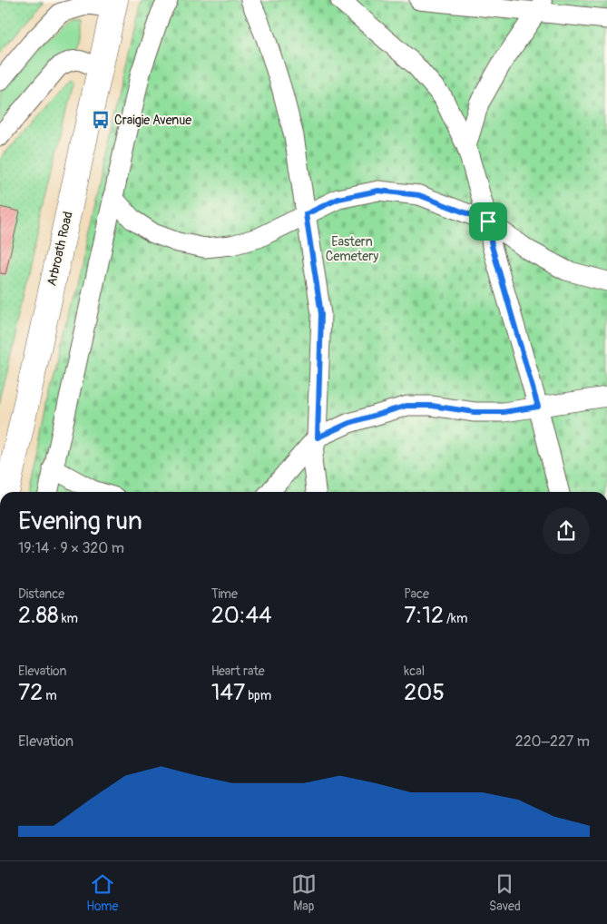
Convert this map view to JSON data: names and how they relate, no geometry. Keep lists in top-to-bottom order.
{
  "streets": {
    "main road": ["Arbroath Road"]
  },
  "parks": ["Eastern Cemetery"],
  "places": {
    "bus stop": ["Craigie Avenue"]
  },
  "page": {
    "heading": ["Evening run", "19:14 · 9 × 320 m"],
    "stats": [
      ["Distance", "2.88 km"],
      ["Time", "20:44"],
      ["Pace", "7:12 /km"],
      ["Elevation", "72 m"],
      ["Heart rate", "147 bpm"],
      ["kcal", "205"]
    ],
    "chart": ["Elevation", "220–227 m"],
    "tabs": ["Home", "Map", "Saved"]
  }
}
